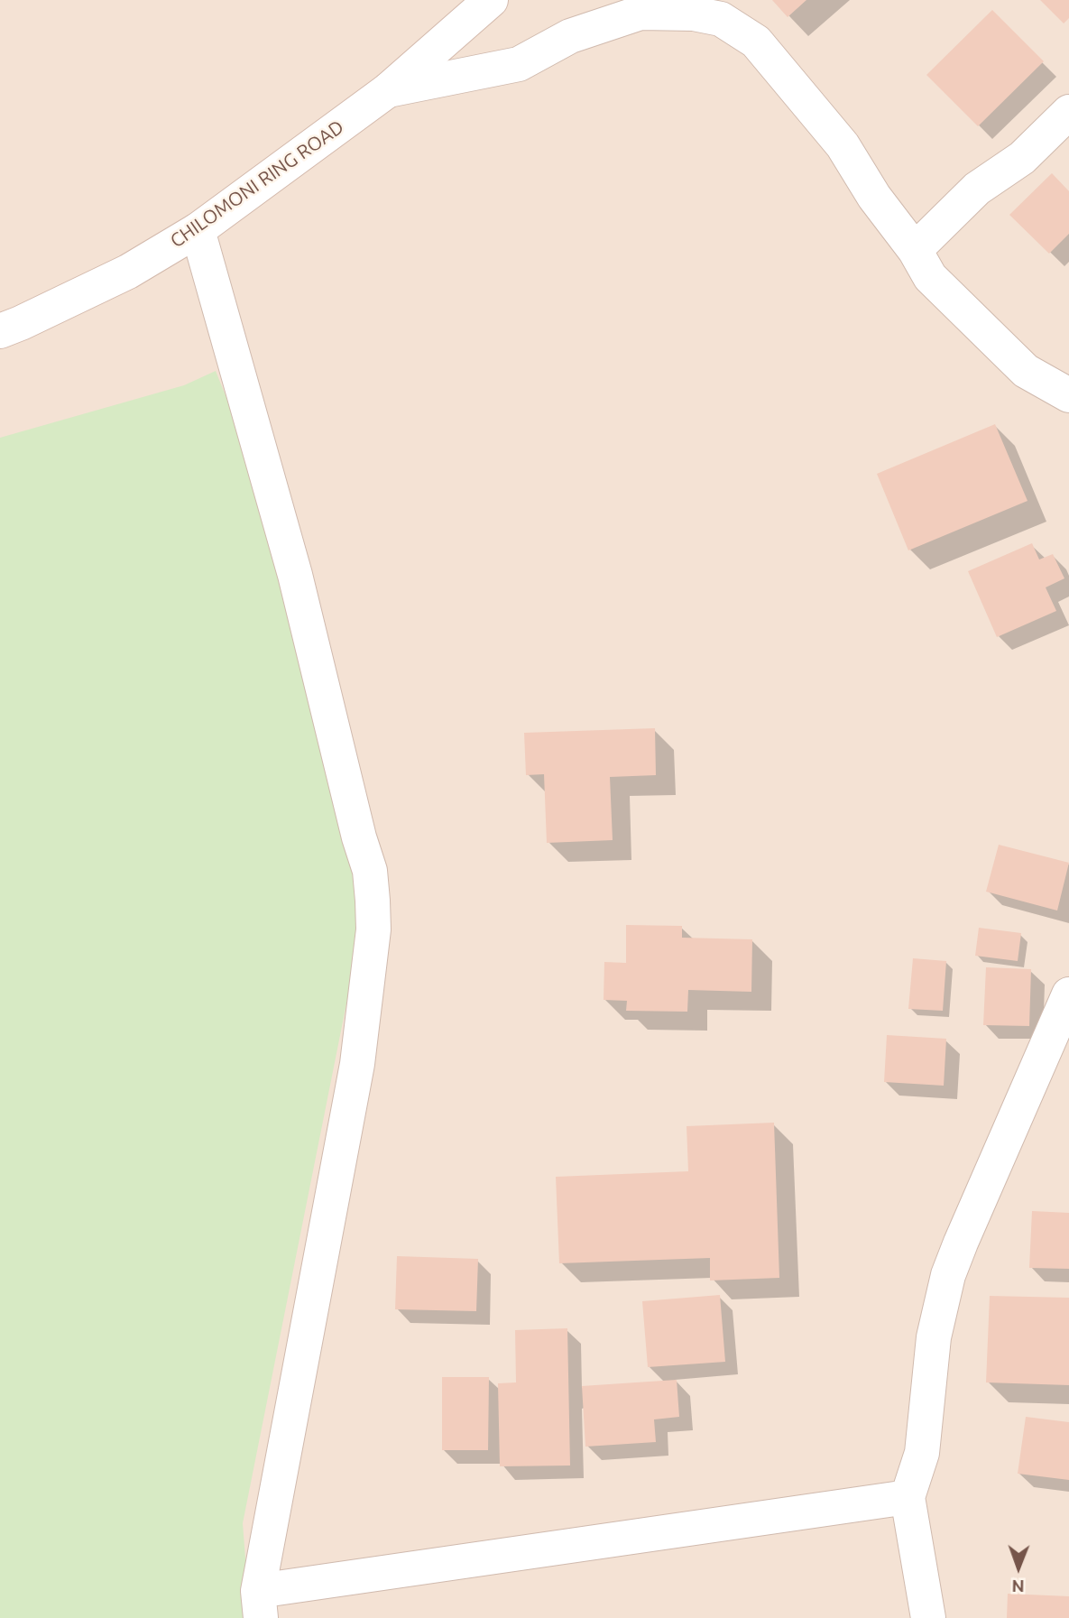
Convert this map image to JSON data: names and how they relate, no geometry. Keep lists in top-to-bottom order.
{
  "streets": {
    "street": ["CHILOMONI RING ROAD"]
  },
  "north": "bottom"
}
